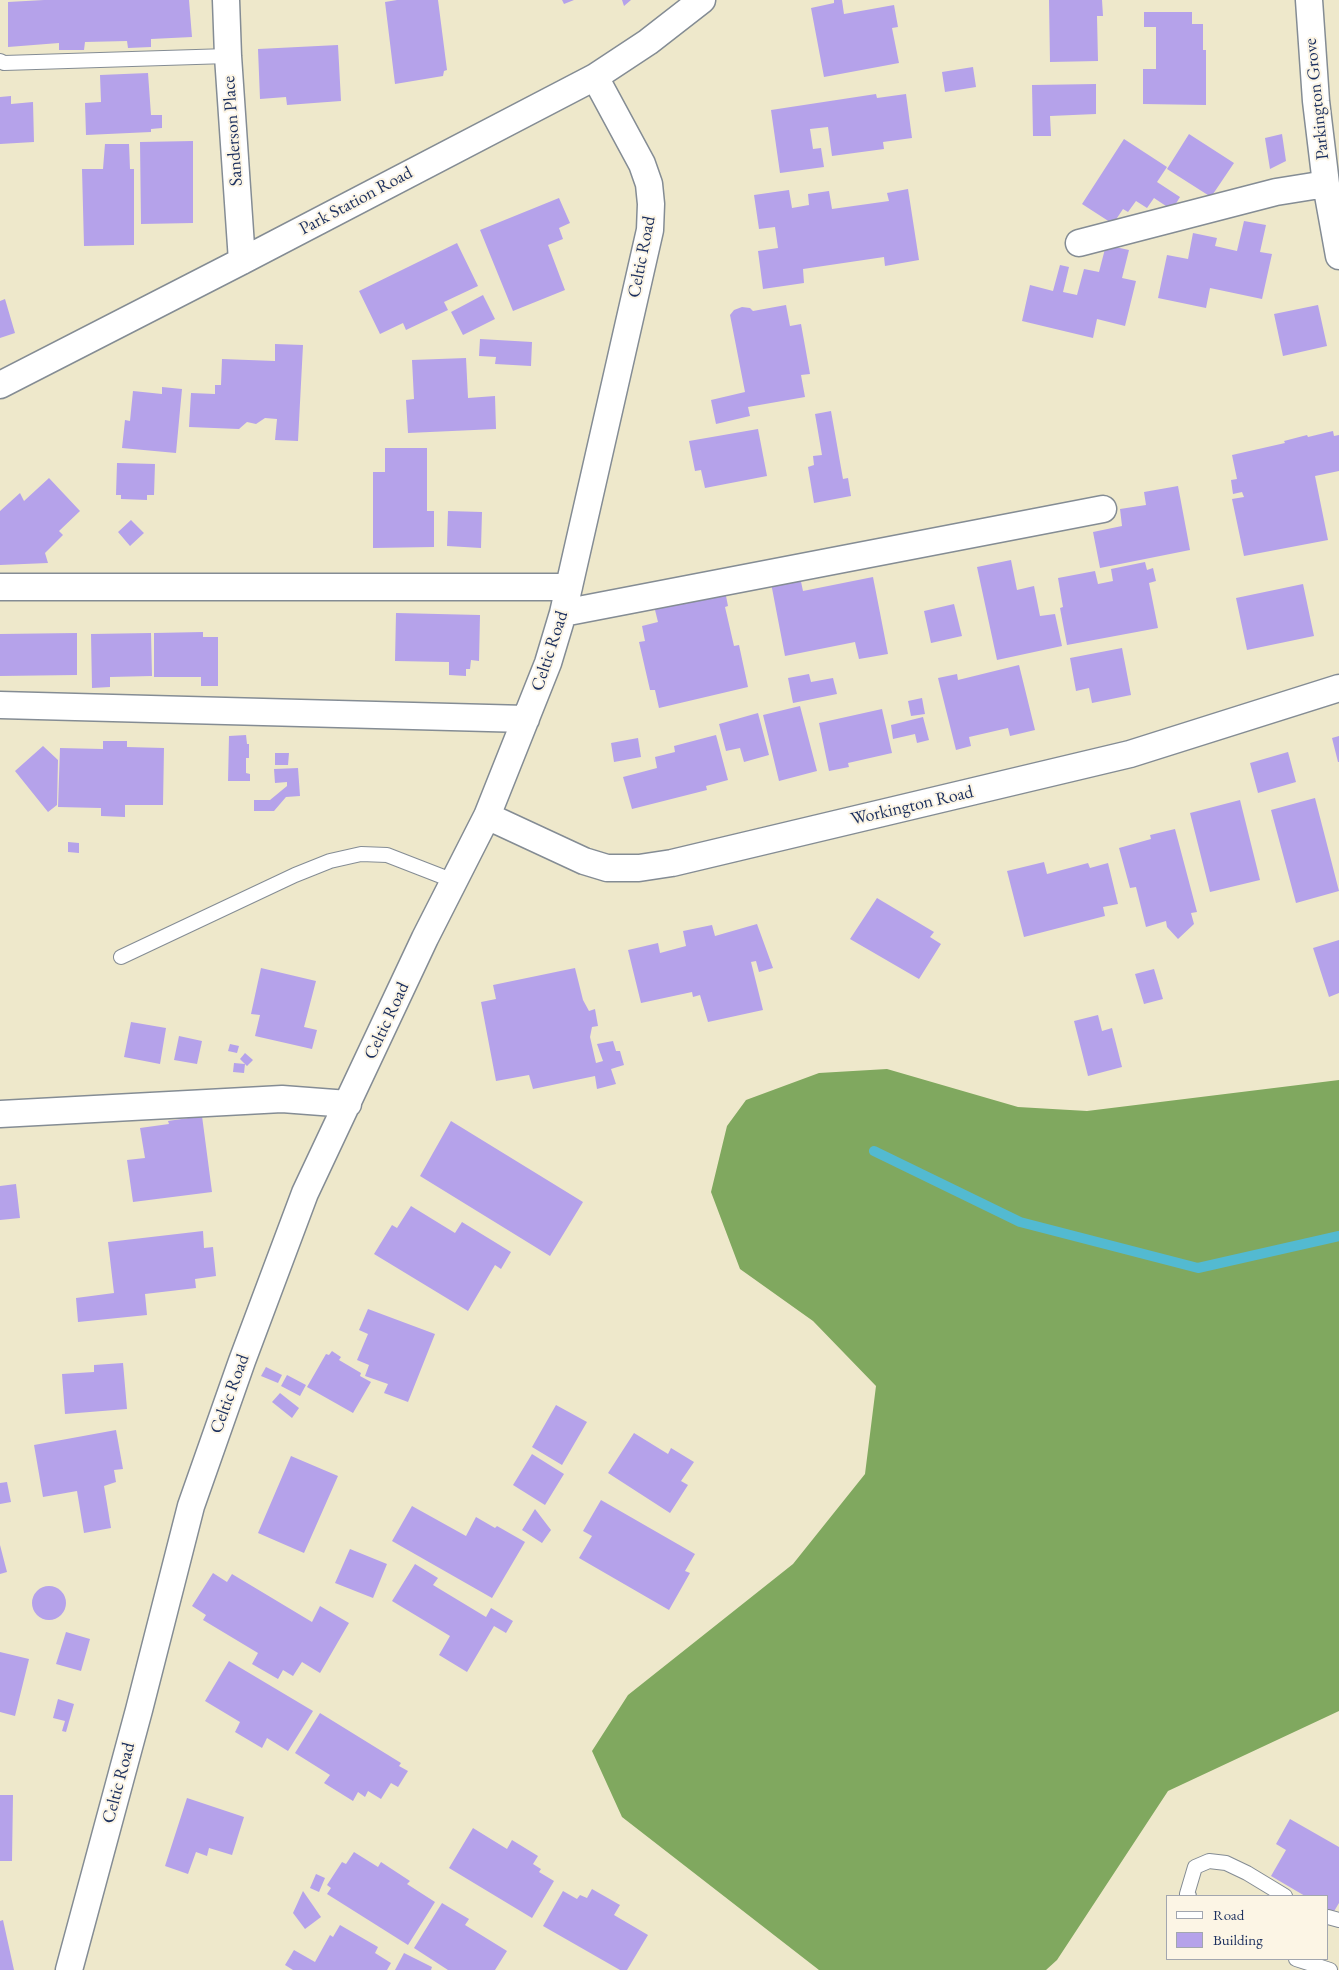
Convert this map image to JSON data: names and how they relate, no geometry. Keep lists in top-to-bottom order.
{
  "streets": {
    "street": [
      "Parkington Grove",
      "Sanderson Place",
      "Park Station Road",
      "Celtic Road",
      "Workington Road"
    ]
  },
  "crossings": [
    ["Sanderson Place", "Park Station Road"],
    ["Park Station Road", "Celtic Road"],
    ["Celtic Road", "Workington Road"]
  ],
  "legend": ["Road", "Building"]
}
